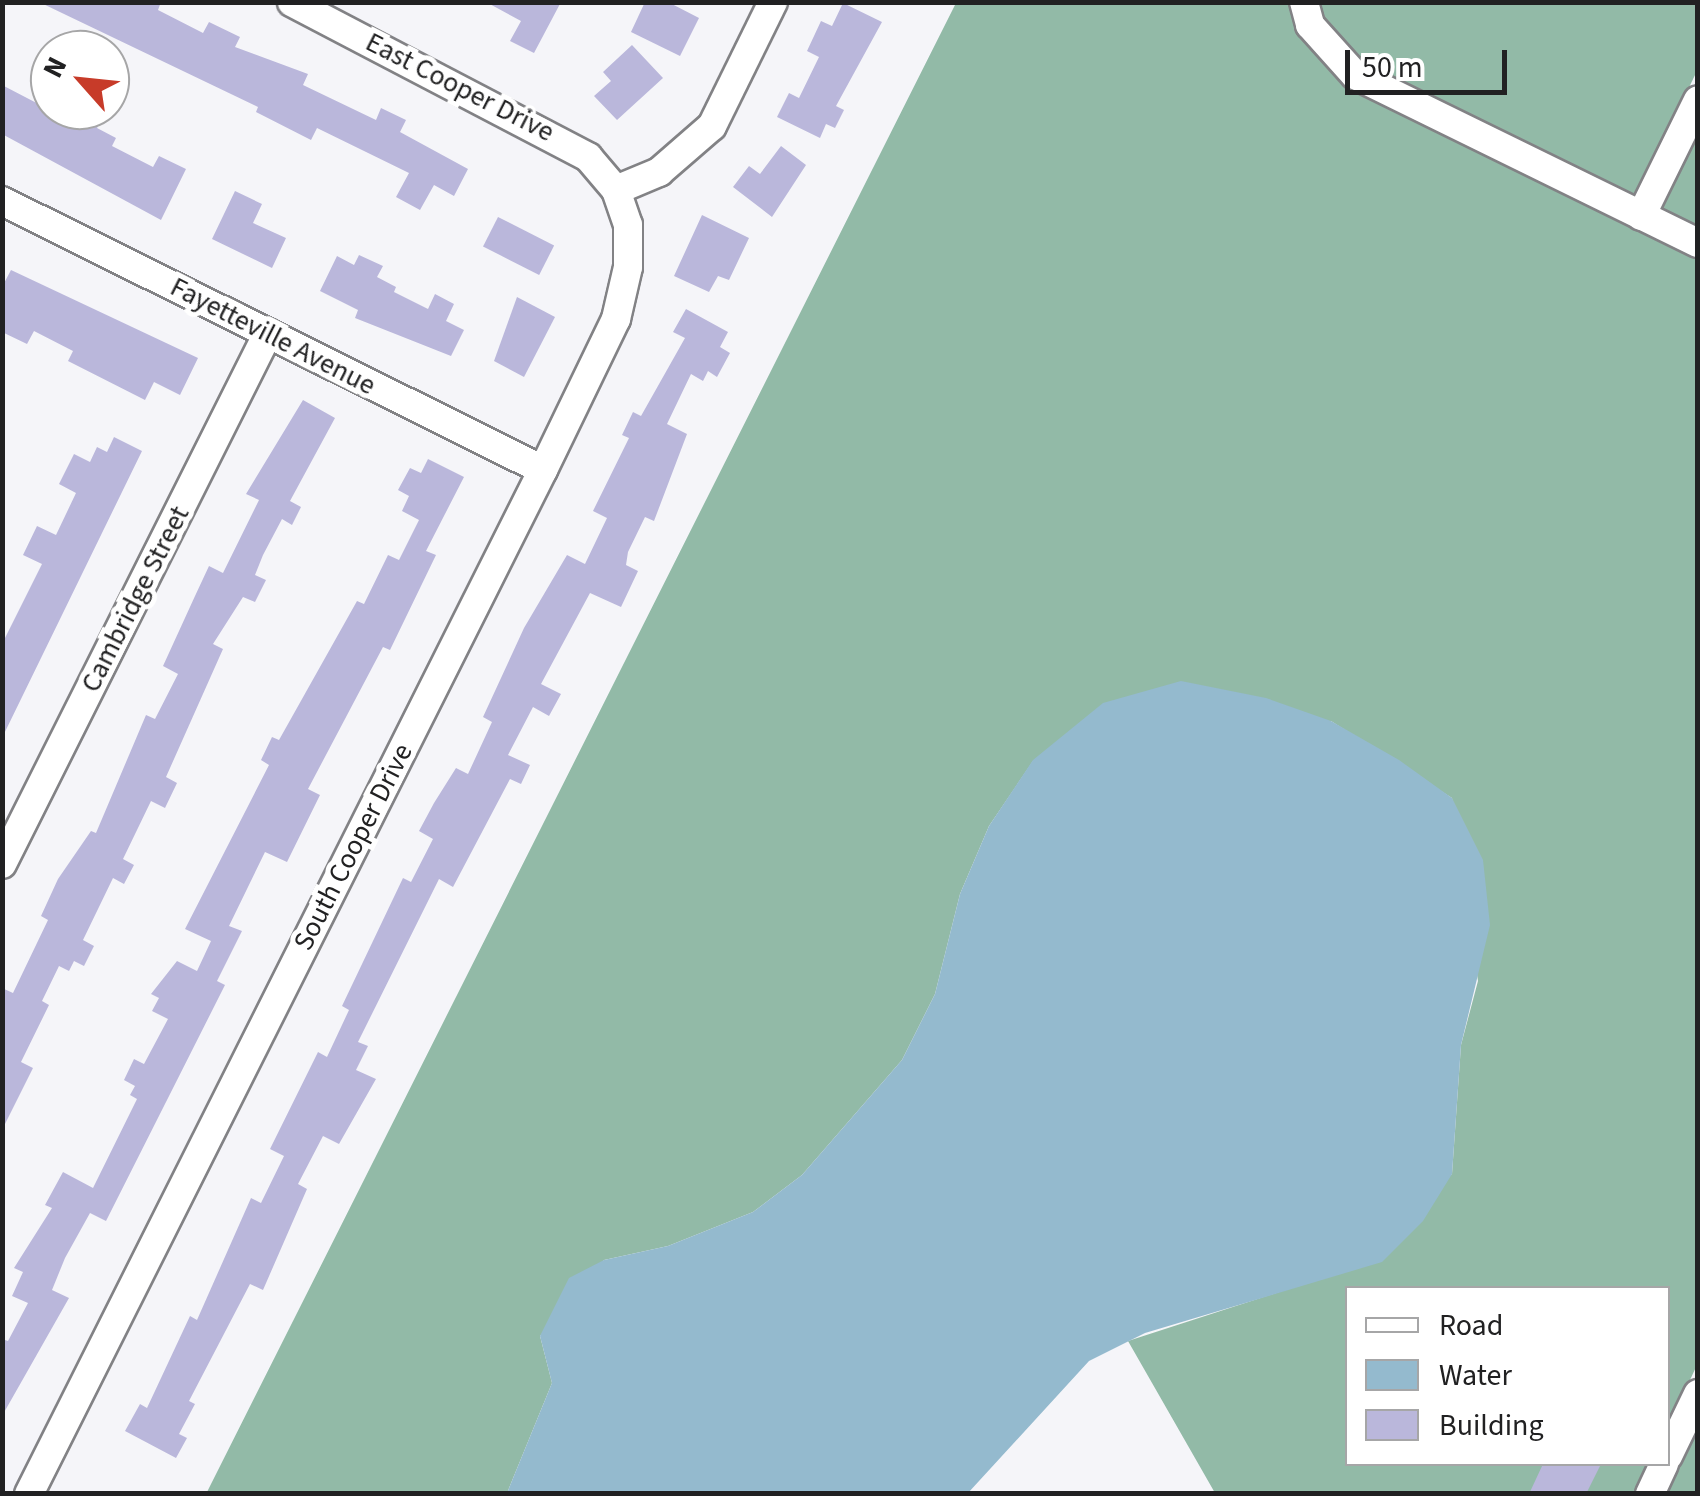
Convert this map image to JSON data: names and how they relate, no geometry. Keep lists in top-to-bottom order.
{
  "streets": {
    "street": [
      "East Cooper Drive",
      "Fayetteville Avenue",
      "Cambridge Street",
      "South Cooper Drive"
    ]
  },
  "crossings": [
    ["East Cooper Drive", "South Cooper Drive"],
    ["Fayetteville Avenue", "Cambridge Street"],
    ["Fayetteville Avenue", "South Cooper Drive"]
  ],
  "legend": ["Road", "Water", "Building"],
  "scale_bar": "50 m",
  "north": "top left"
}
